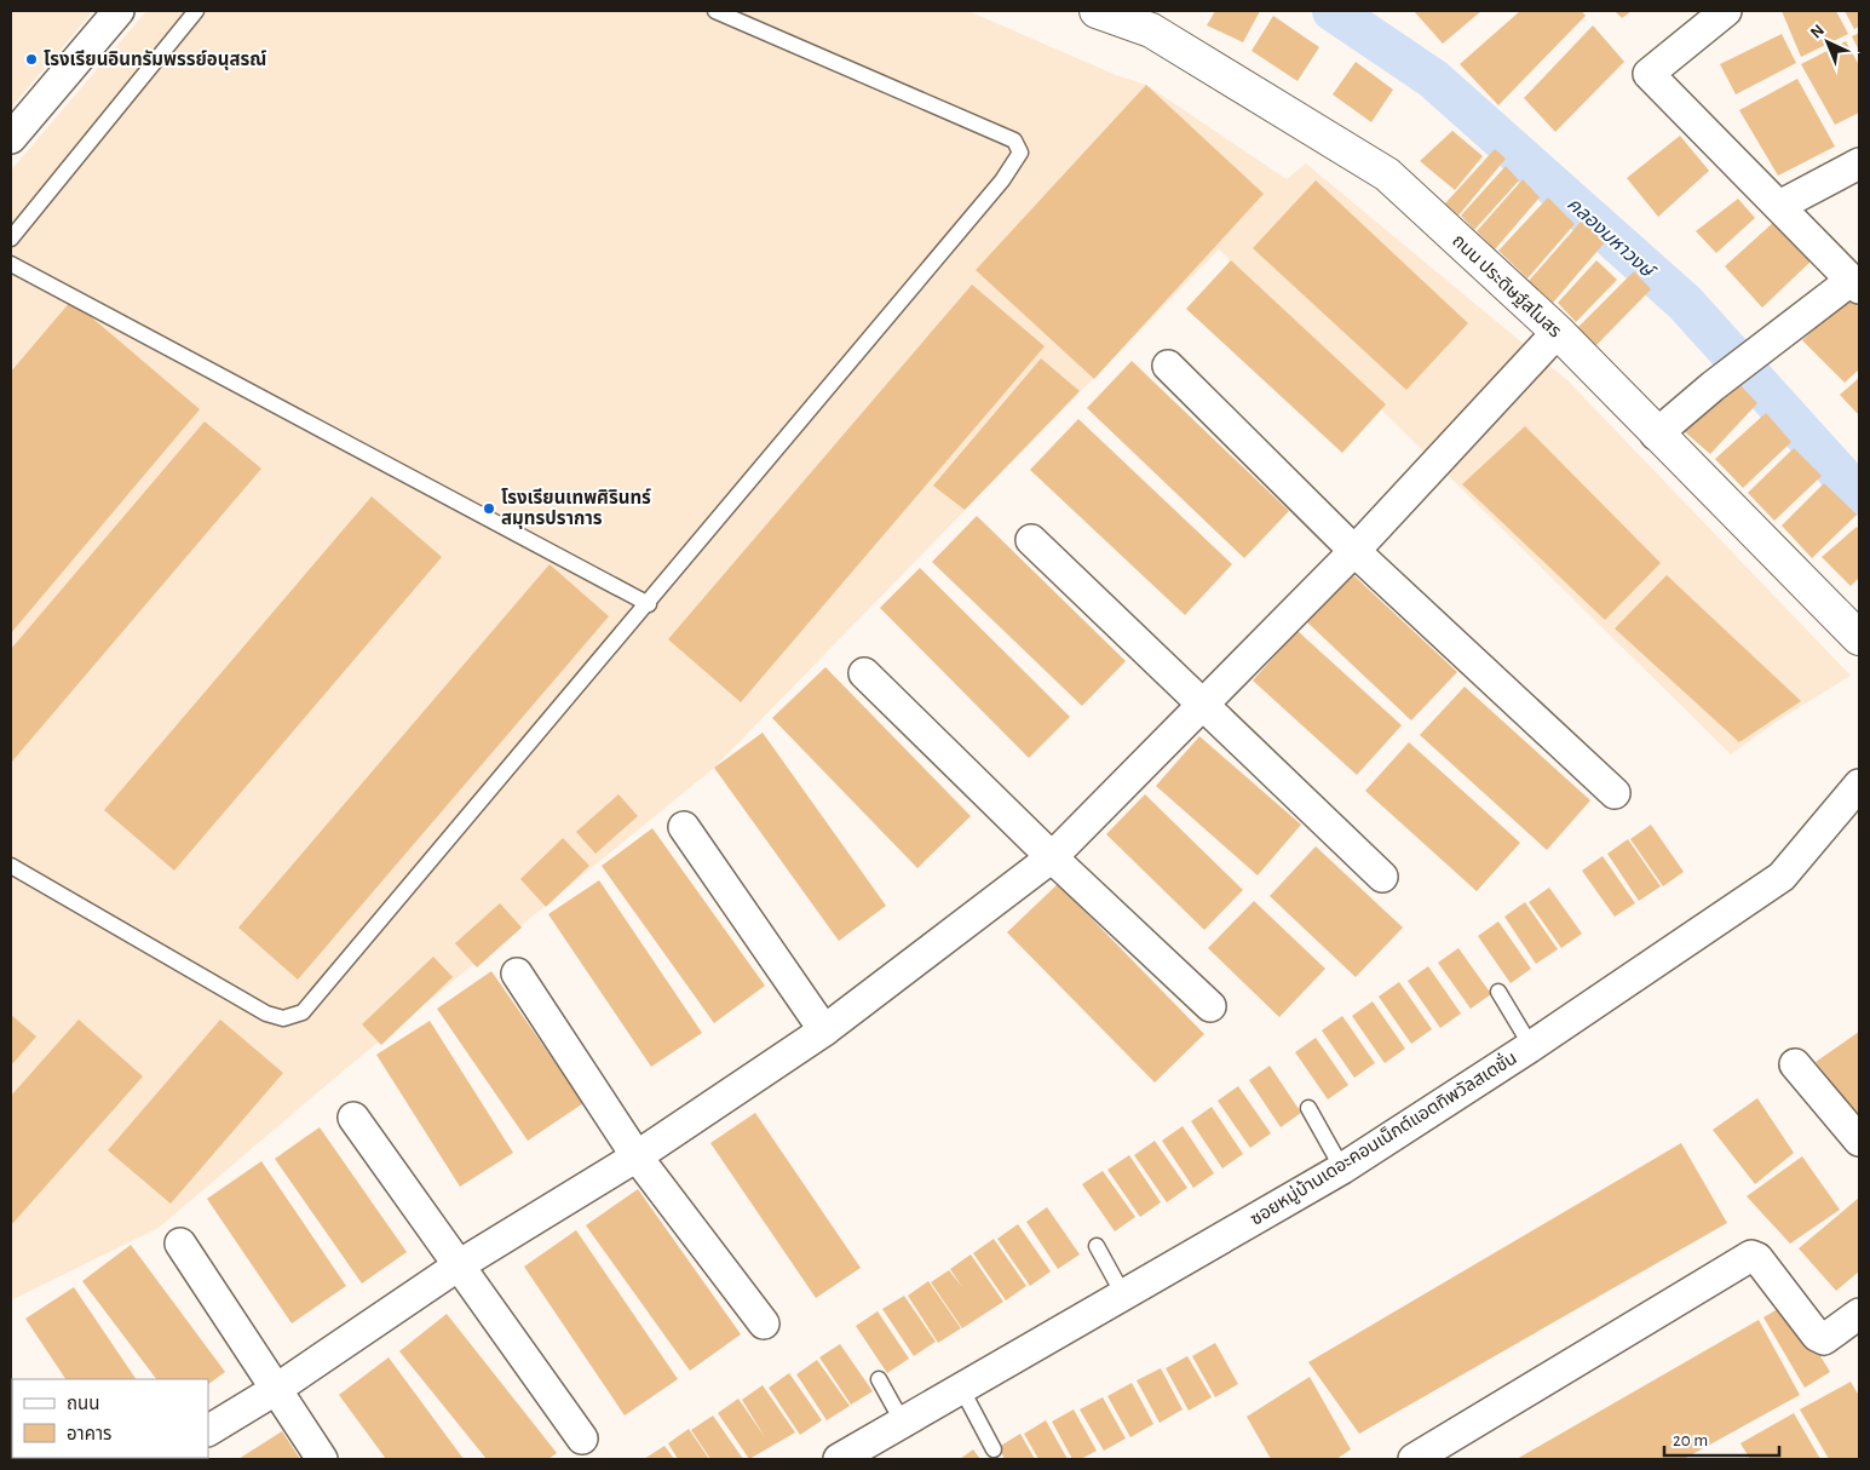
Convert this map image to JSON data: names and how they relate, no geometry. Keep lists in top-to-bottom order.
{
  "streets": {
    "street": ["ถนน ประดิษฐ์สโมสร", "ซอยหมู่บ้านเดอะคอนเน็กต์แอตทิพวัลสเตชั่น"]
  },
  "water": ["คลองมหาวงษ์"],
  "places": ["โรงเรียนอินทรัมพรรย์อนุสรณ์", "โรงเรียนเทพศิรินทร์ สมุทรปราการ"],
  "legend": ["ถนน", "อาคาร"],
  "scale_bar": "20 m",
  "north": "top left"
}
